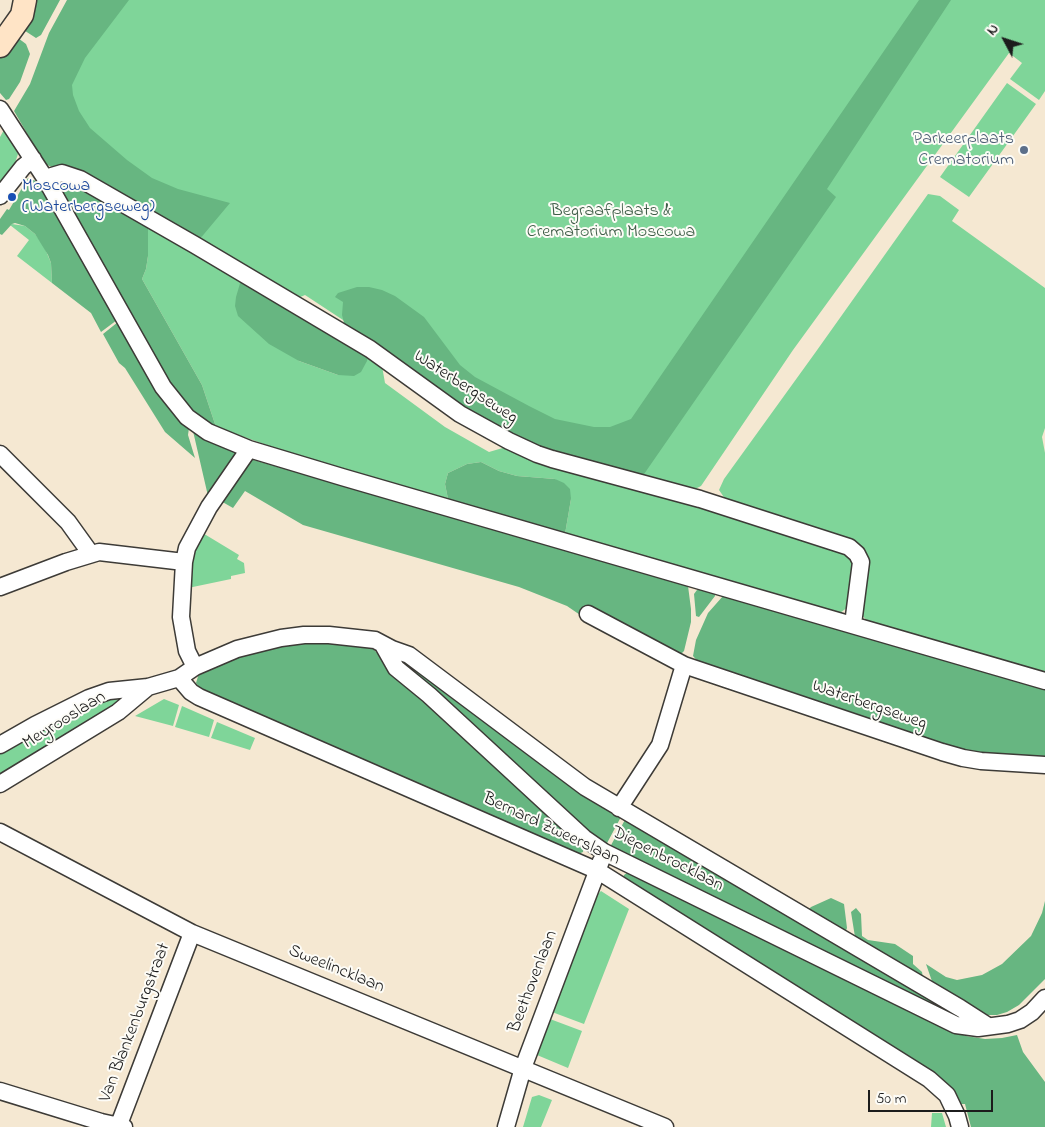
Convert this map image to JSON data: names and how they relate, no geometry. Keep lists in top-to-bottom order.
{
  "streets": {
    "street": [
      "Waterbergseweg",
      "Meyrooslaan",
      "Bernard Zweerslaan",
      "Diepenbrocklaan",
      "Sweelincklaan",
      "Beethovenlaan",
      "Van Blankenburgstraat"
    ]
  },
  "crossings": [
    ["Meyrooslaan", "Bernard Zweerslaan"],
    ["Meyrooslaan", "Diepenbrocklaan"],
    ["Bernard Zweerslaan", "Diepenbrocklaan"],
    ["Bernard Zweerslaan", "Beethovenlaan"],
    ["Diepenbrocklaan", "Beethovenlaan"],
    ["Sweelincklaan", "Beethovenlaan"],
    ["Sweelincklaan", "Van Blankenburgstraat"]
  ],
  "parks": ["Begraafplaats & Crematorium Moscowa"],
  "places": ["Parkeerplaats Crematorium", "Moscowa (Waterbergseweg)"],
  "scale_bar": "50 m",
  "north": "top left"
}
